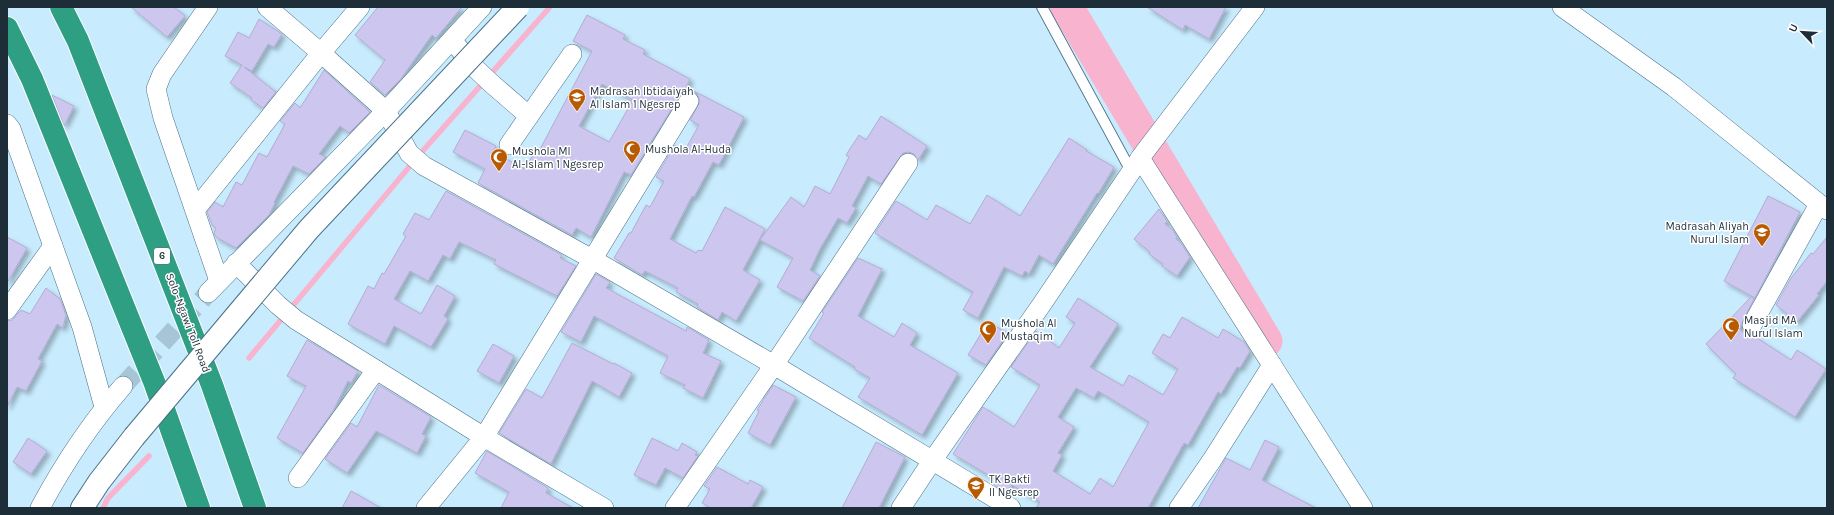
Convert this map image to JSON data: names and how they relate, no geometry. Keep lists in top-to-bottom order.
{
  "streets": {
    "highway": ["6", "Solo–Ngawi Toll Road"]
  },
  "places": {
    "school or university": ["Madrasah Ibtidaiyah Al Islam 1 Ngesrep", "Madrasah Aliyah Nurul Islam", "TK Bakti II Ngesrep"],
    "mosque": [
      "Mushola Al-Huda",
      "Mushola MI Al-Islam 1 Ngesrep",
      "Masjid MA Nurul Islam",
      "Mushola Al Mustaqim"
    ]
  },
  "north": "top left"
}
